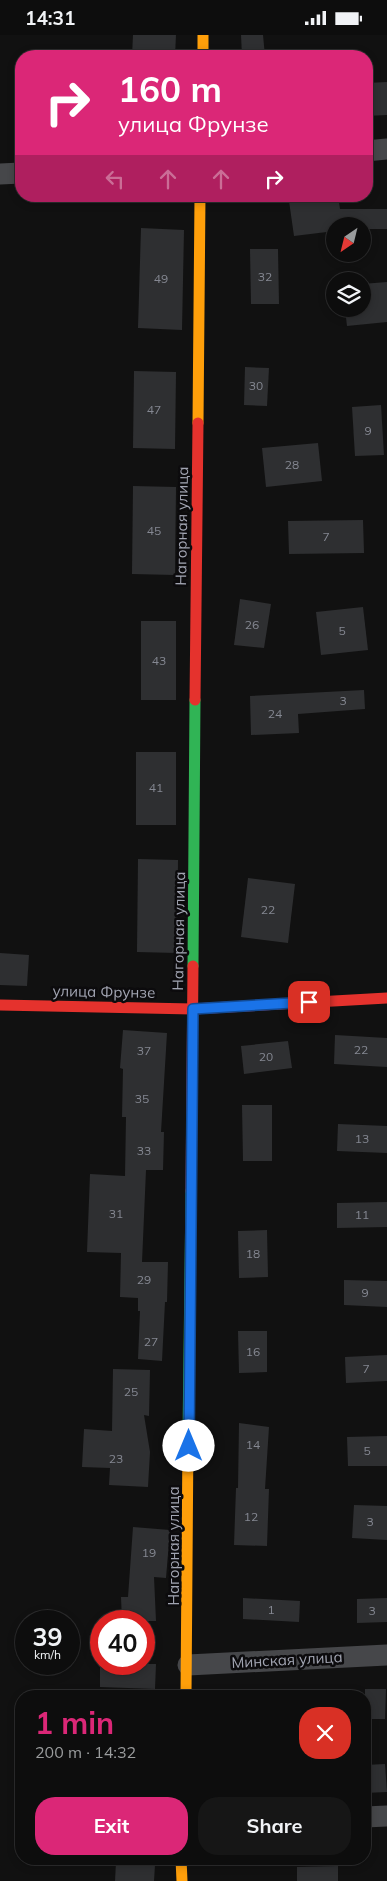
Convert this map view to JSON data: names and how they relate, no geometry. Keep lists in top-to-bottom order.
{
  "streets": {
    "street": ["Нагорная улица", "улица Фрунзе", "Минская улица"]
  },
  "crossings": [
    ["Нагорная улица", "улица Фрунзе"],
    ["Нагорная улица", "Минская улица"]
  ],
  "house_numbers": [
    "32",
    "49",
    "30",
    "47",
    "9",
    "28",
    "45",
    "7",
    "26",
    "5",
    "43",
    "3",
    "24",
    "41",
    "22",
    "22",
    "37",
    "20",
    "35",
    "13",
    "33",
    "31",
    "11",
    "18",
    "29",
    "9",
    "27",
    "16",
    "7",
    "25",
    "14",
    "5",
    "23",
    "12",
    "3",
    "19",
    "1",
    "3"
  ],
  "north": "bottom left",
  "page": {
    "status": "14:31",
    "turn": ["160 m", "улица Фрунзе"],
    "speed": "39 km/h",
    "limit": "40",
    "heading": ["1 min", "200 m · 14:32"],
    "buttons": ["Exit", "Share"]
  }
}
